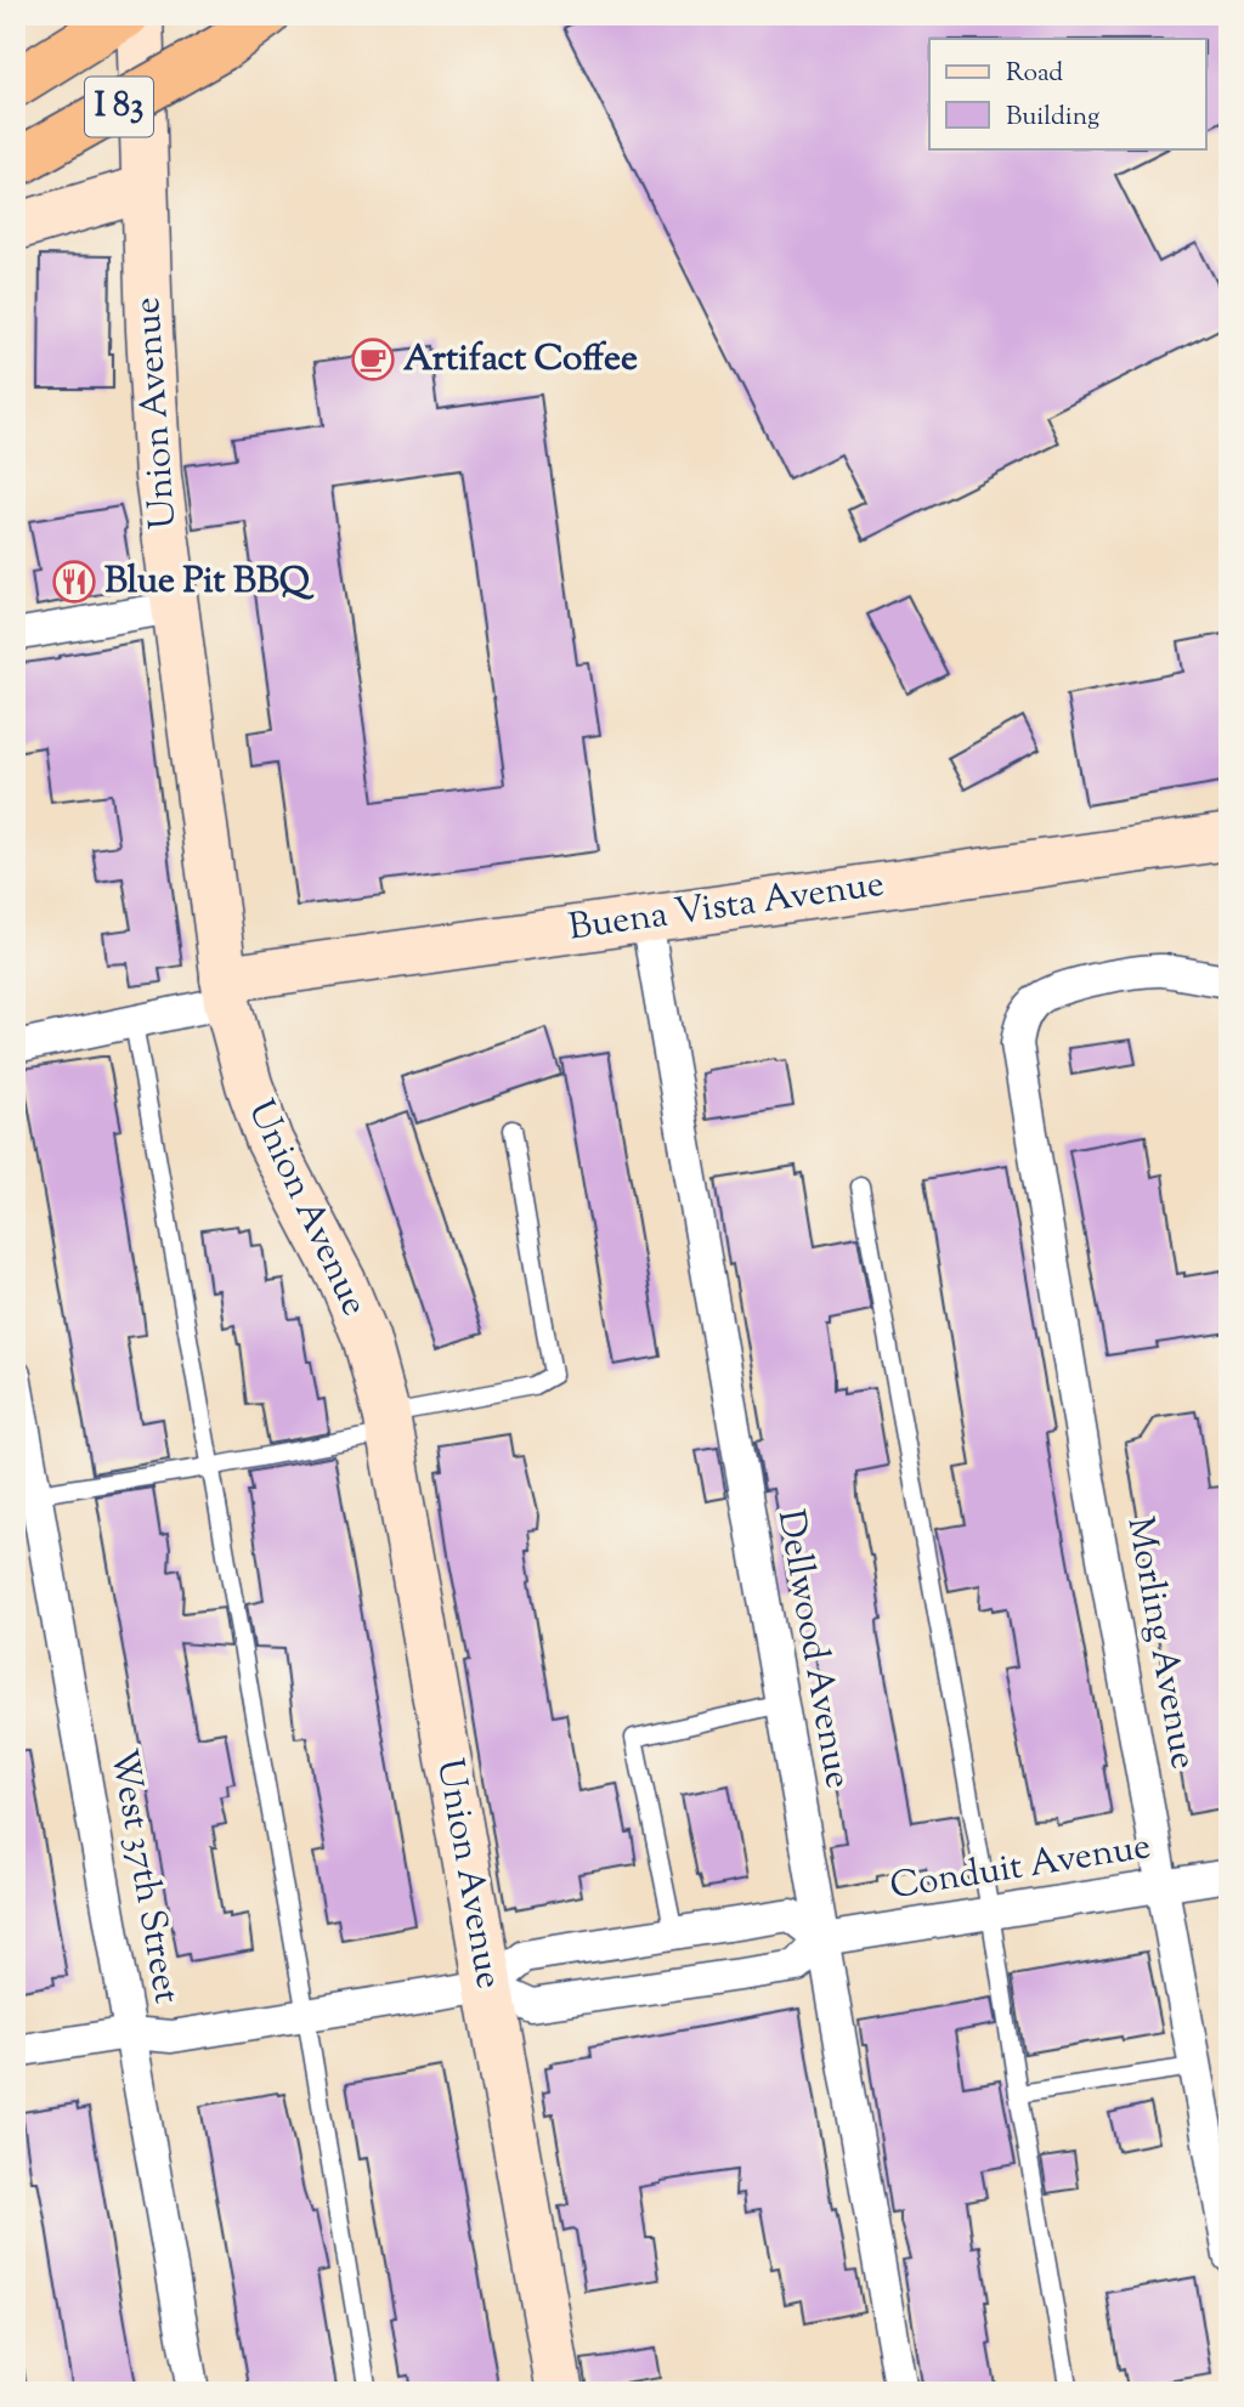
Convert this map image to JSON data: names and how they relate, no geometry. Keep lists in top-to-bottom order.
{
  "streets": {
    "highway": ["I 83"],
    "street": [
      "Union Avenue",
      "Buena Vista Avenue",
      "Morling Avenue",
      "Dellwood Avenue",
      "Conduit Avenue",
      "West 37th Street"
    ]
  },
  "crossings": [
    ["Union Avenue", "Buena Vista Avenue"],
    ["Buena Vista Avenue", "Dellwood Avenue"],
    ["Morling Avenue", "Conduit Avenue"],
    ["Dellwood Avenue", "Conduit Avenue"]
  ],
  "places": {
    "cafe": ["Artifact Coffee"],
    "restaurant": ["Blue Pit BBQ"]
  },
  "legend": ["Road", "Building"]
}
